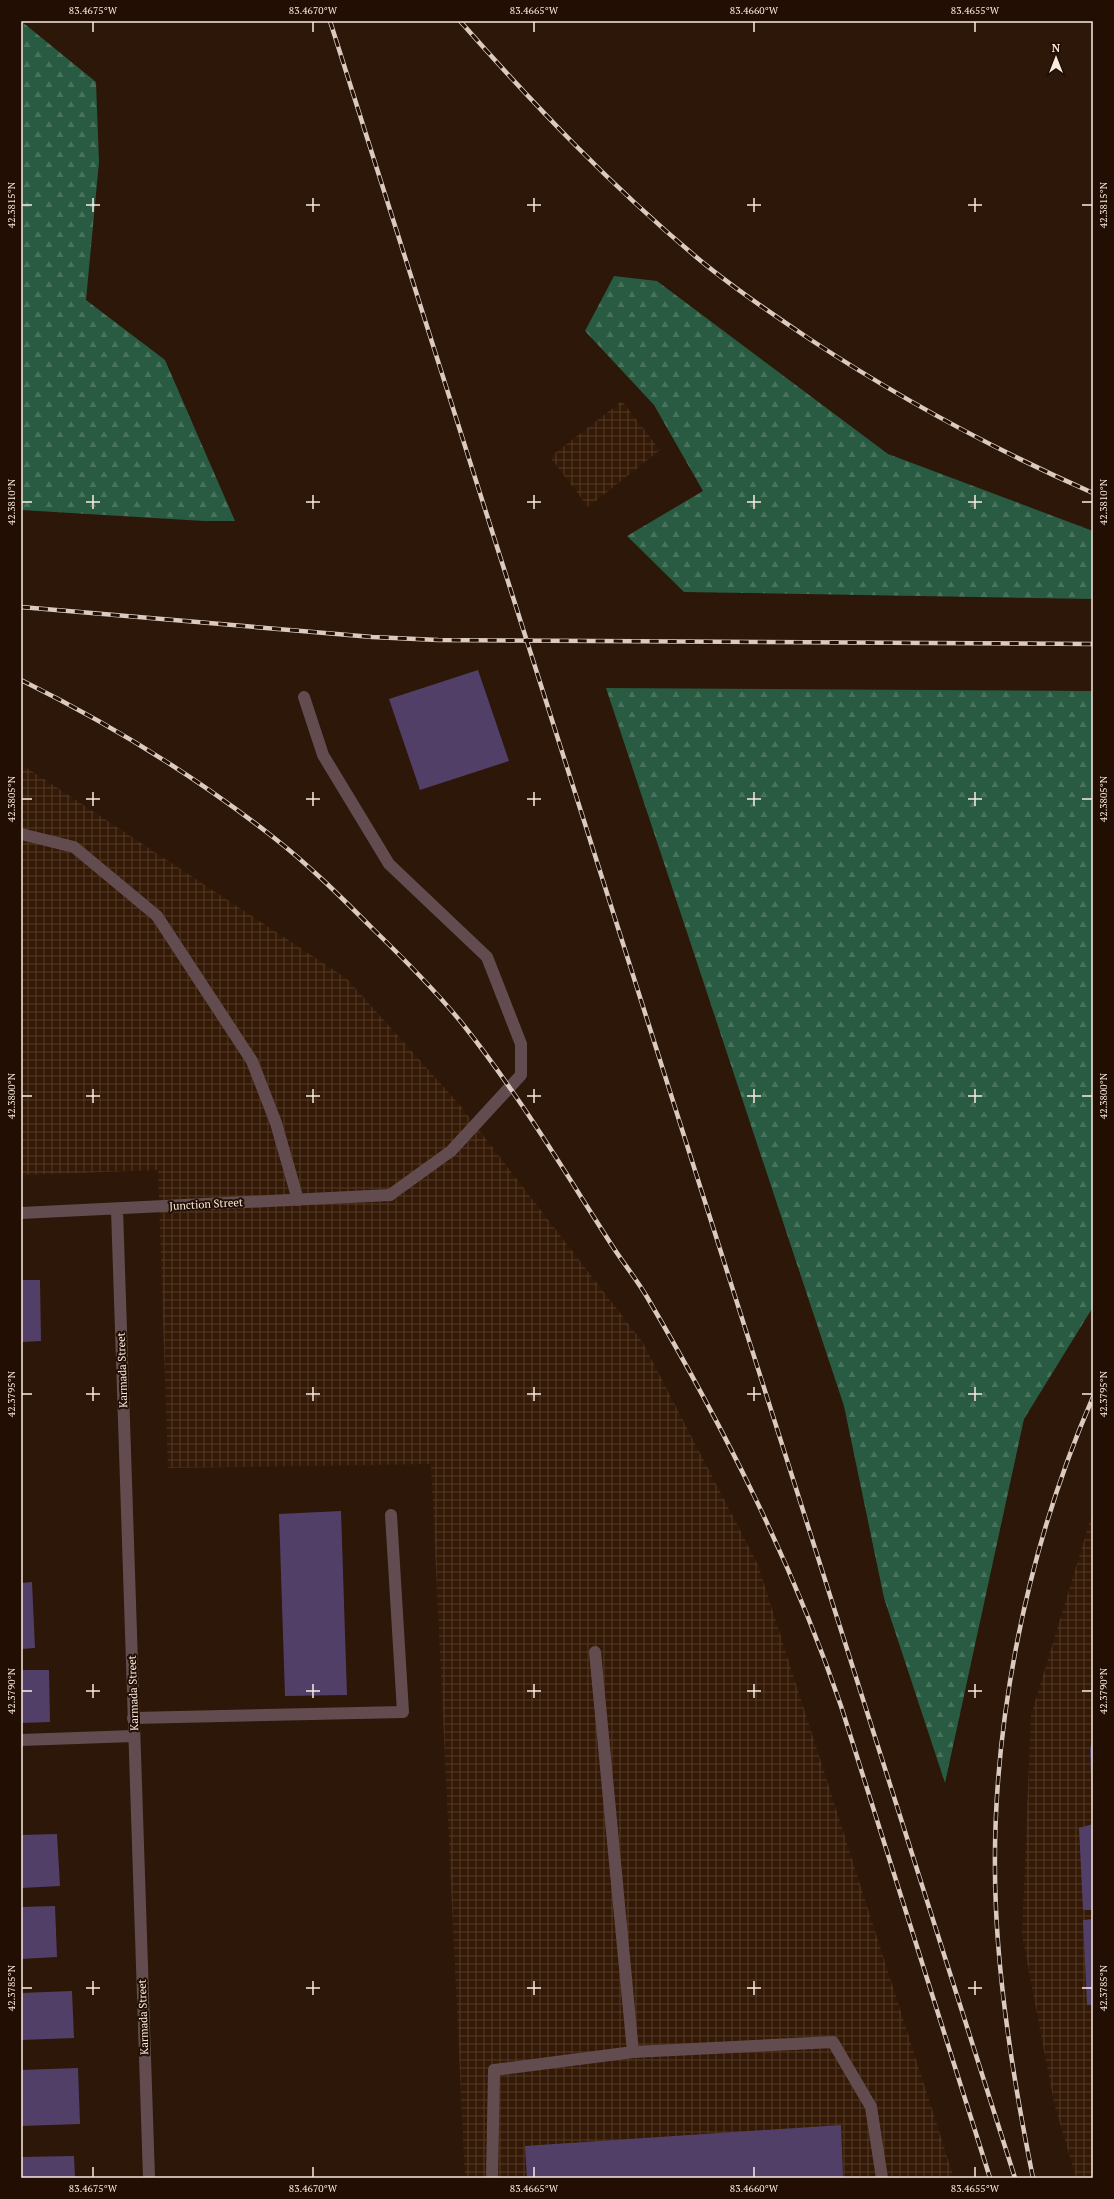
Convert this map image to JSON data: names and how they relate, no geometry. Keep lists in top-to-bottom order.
{
  "streets": {
    "street": ["Junction Street", "Karmada Street"]
  },
  "crossings": [
    ["Junction Street", "Karmada Street"]
  ],
  "north": "top",
  "coordinates": [
    "83.4675°W",
    "83.4670°W",
    "83.4665°W",
    "83.4660°W",
    "83.4655°W",
    "42.3815°N",
    "42.3810°N",
    "42.3805°N",
    "42.3800°N",
    "42.3795°N",
    "42.3790°N",
    "42.3785°N"
  ]
}
